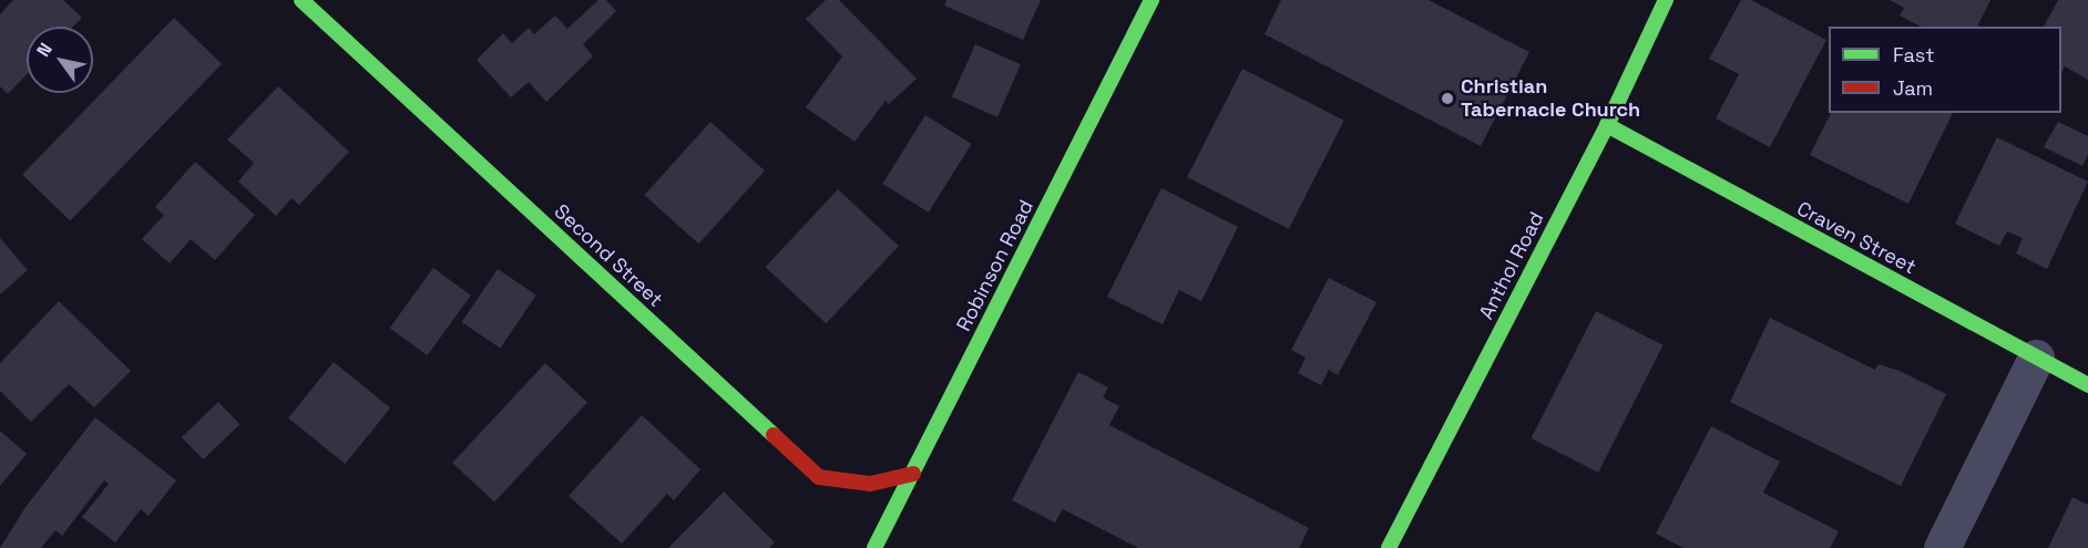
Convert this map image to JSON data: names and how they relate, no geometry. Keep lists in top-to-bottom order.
{
  "streets": {
    "street": [
      "Craven Street",
      "Second Street",
      "Robinson Road",
      "Anthol Road"
    ]
  },
  "crossings": [
    ["Craven Street", "Anthol Road"],
    ["Second Street", "Robinson Road"]
  ],
  "places": ["Christian Tabernacle Church"],
  "legend": ["Fast", "Jam"],
  "north": "top left"
}
